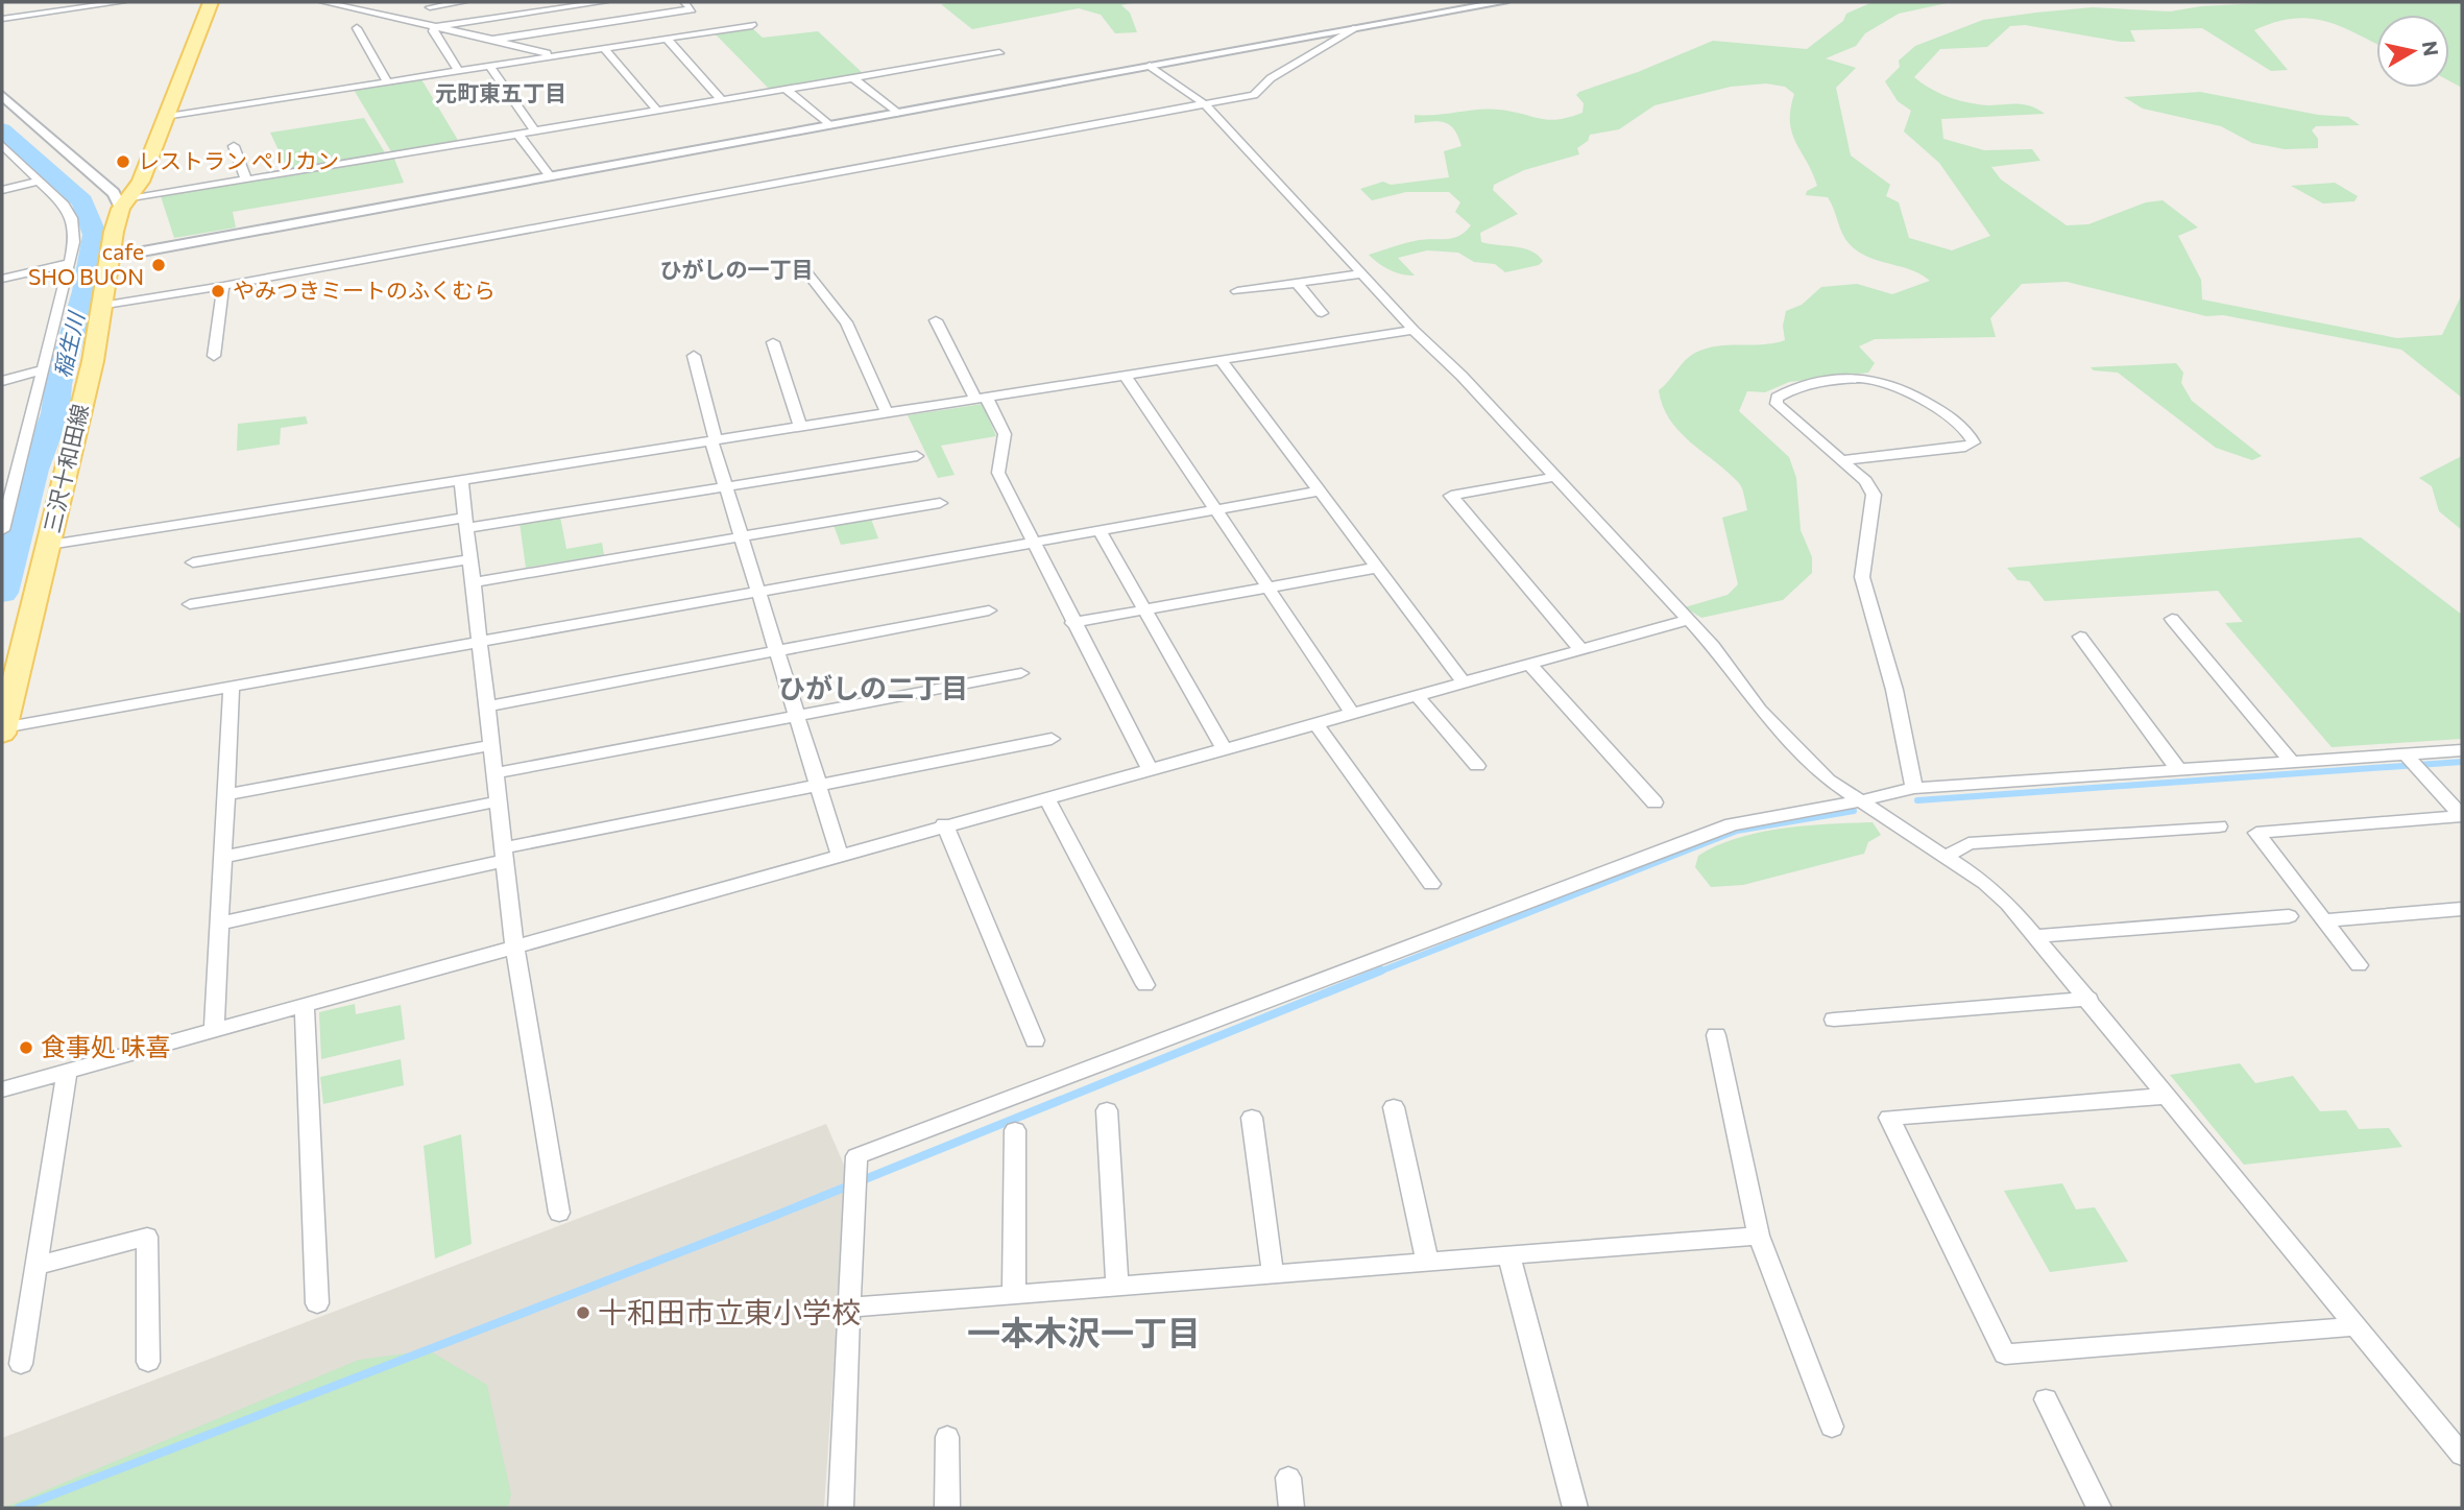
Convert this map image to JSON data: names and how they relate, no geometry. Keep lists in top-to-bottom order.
{
  "streets": {
    "main road": ["三沢十和田線"]
  },
  "districts": [
    "元町東五丁目",
    "ひがしの一丁目",
    "ひがしの二丁目",
    "一本木沢一丁目"
  ],
  "water": ["稲生川"],
  "places": [
    "レストラン ペリカン",
    "cafe SHO BUON",
    "やみつきミートのふくむら",
    "食事処 味喜",
    "十和田市立東小学校"
  ],
  "north": "right"
}
